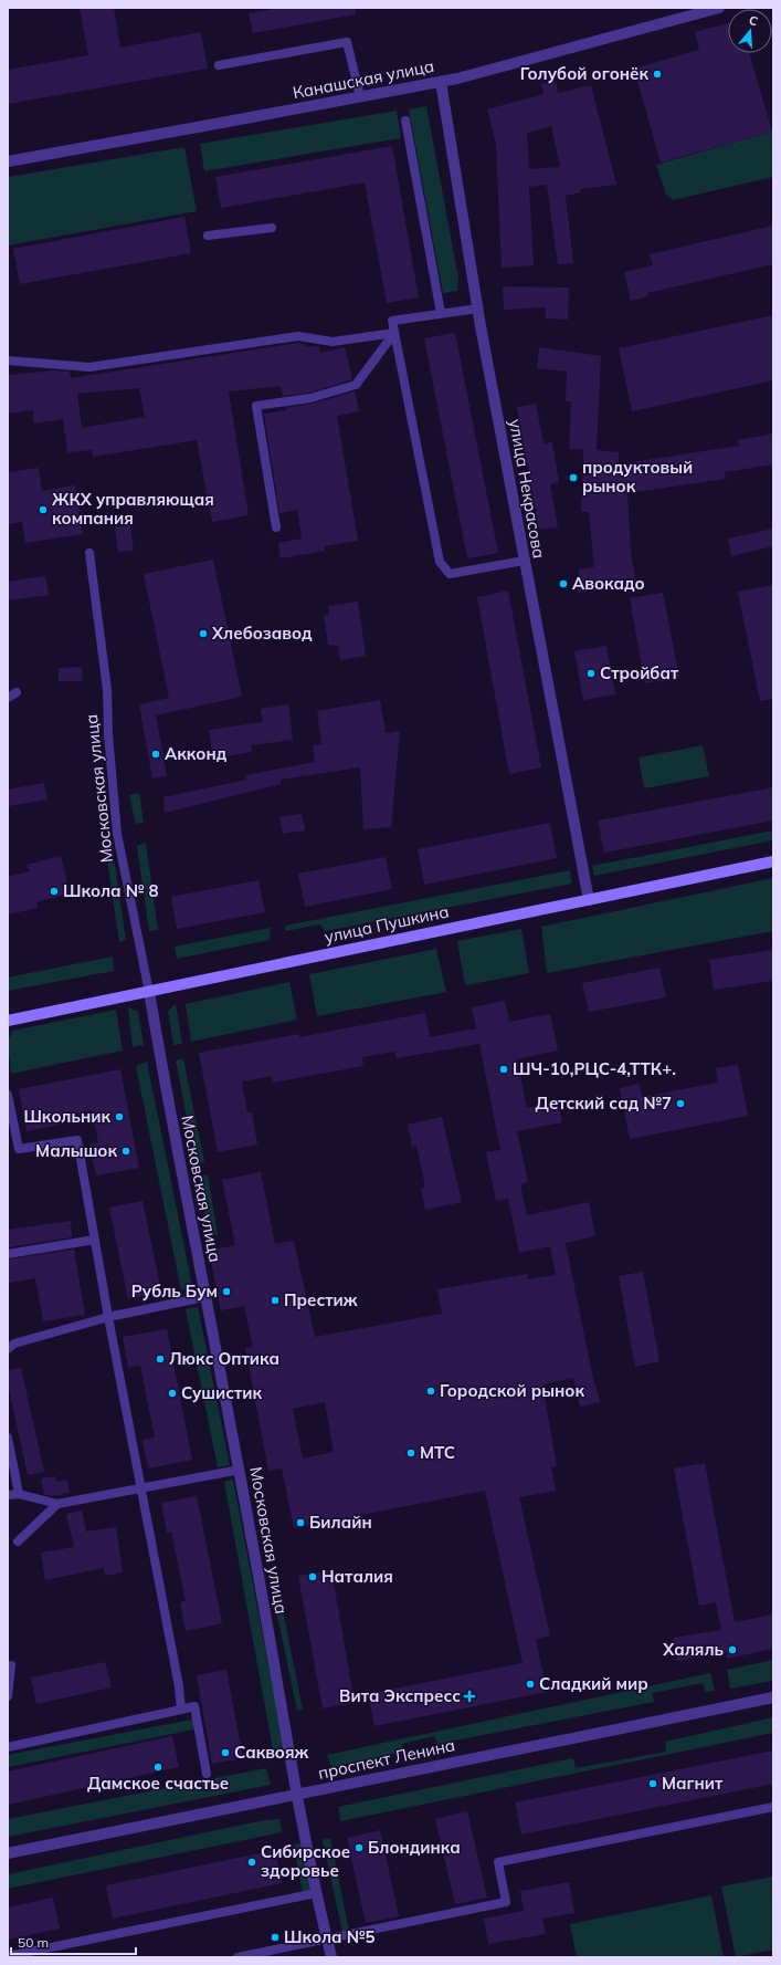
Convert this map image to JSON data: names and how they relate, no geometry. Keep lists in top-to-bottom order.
{
  "streets": {
    "main road": ["улица Пушкина"],
    "street": [
      "Канашская улица",
      "улица Некрасова",
      "Московская улица",
      "проспект Ленина"
    ]
  },
  "crossings": [
    ["Канашская улица", "улица Некрасова"],
    ["улица Некрасова", "улица Пушкина"],
    ["Московская улица", "улица Пушкина"],
    ["Московская улица", "проспект Ленина"]
  ],
  "places": {
    "other": [
      "Голубой огонёк",
      "продуктовый рынок",
      "ЖКХ управляющая компания",
      "Авокадо",
      "Хлебозавод",
      "Стройбат",
      "Акконд",
      "Школа № 8",
      "ШЧ-10,РЦС-4,ТТК+.",
      "Детский сад №7",
      "Школьник",
      "Малышок",
      "Рубль Бум",
      "Престиж",
      "Люкс Оптика",
      "Городской рынок",
      "Сушистик",
      "МТС",
      "Билайн",
      "Наталия",
      "Халяль",
      "Сладкий мир",
      "Саквояж",
      "Дамское счастье",
      "Магнит",
      "Блондинка",
      "Сибирское здоровье",
      "Школа №5"
    ],
    "health": ["Вита Экспресс"]
  },
  "scale_bar": "50 m",
  "north": "top"
}
